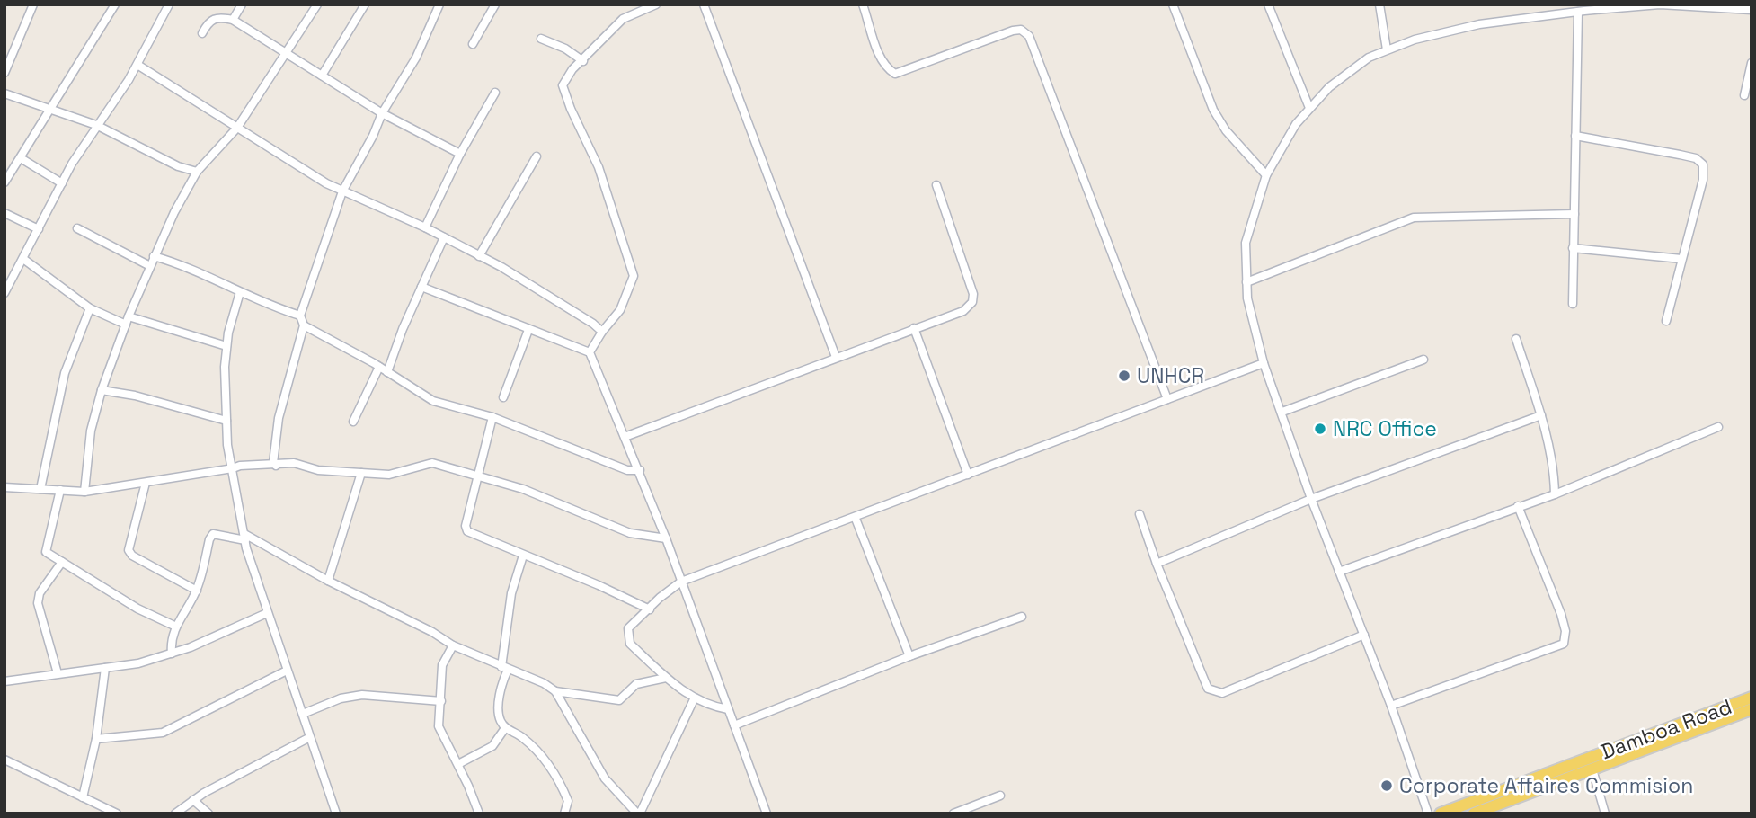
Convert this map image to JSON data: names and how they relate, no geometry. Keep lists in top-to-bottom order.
{
  "streets": {
    "main road": ["Damboa Road"]
  },
  "places": ["UNHCR", "NRC Office", "Corporate Affaires Commision"]
}
